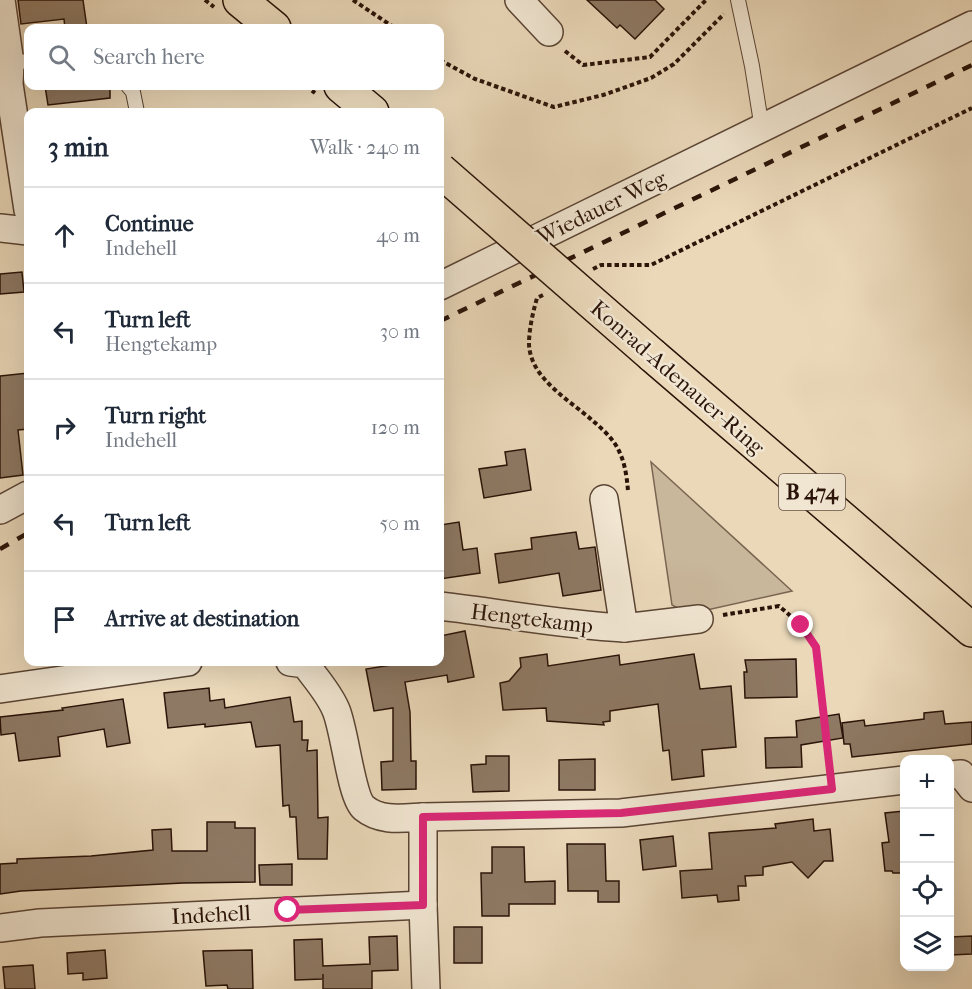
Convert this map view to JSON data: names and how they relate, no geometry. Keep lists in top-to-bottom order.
{
  "streets": {
    "main road": ["Konrad-Adenauer-Ring", "B 474"],
    "street": ["Wiedauer Weg", "Hengtekamp", "Indehell"]
  },
  "page": {
    "search": "Search here",
    "heading": ["3 min", "Walk · 240 m"],
    "list": [
      ["Continue", "Indehell", "40 m"],
      ["Turn left", "Hengtekamp", "30 m"],
      ["Turn right", "Indehell", "120 m"],
      ["Turn left", "50 m"],
      "Arrive at destination"
    ],
    "map_buttons": ["+", "−"]
  }
}
